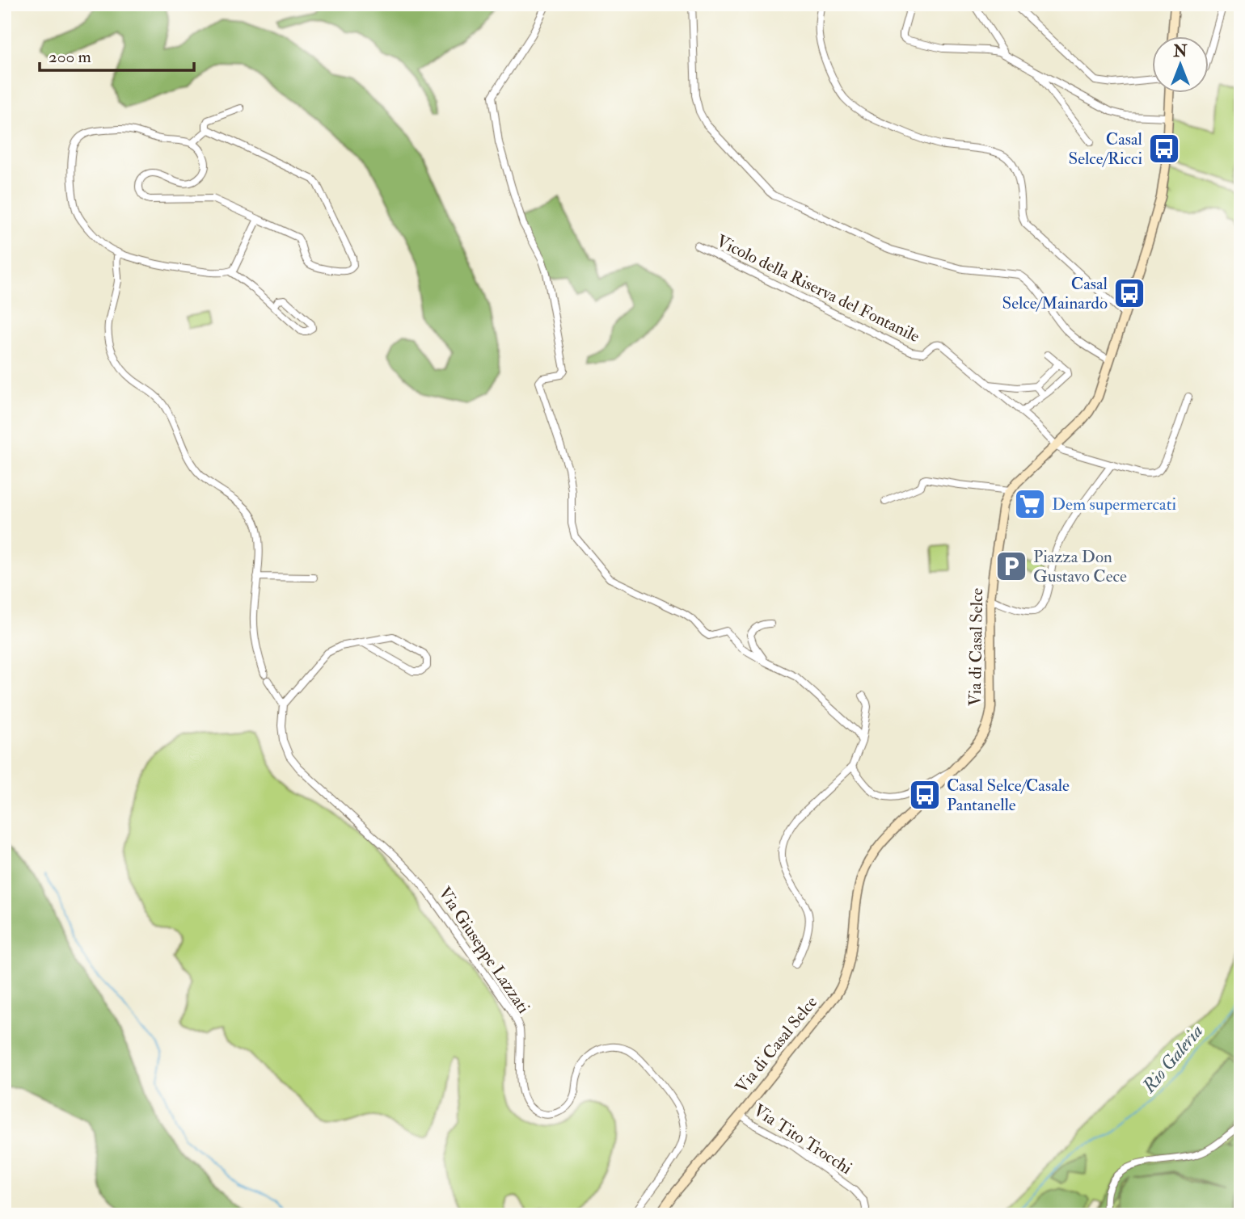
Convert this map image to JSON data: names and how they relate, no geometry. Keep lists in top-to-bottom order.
{
  "streets": {
    "main road": ["Via di Casal Selce"],
    "street": ["Vicolo della Riserva del Fontanile", "Via Giuseppe Lazzati", "Via Tito Trocchi"]
  },
  "crossings": [
    ["Vicolo della Riserva del Fontanile", "Via di Casal Selce"],
    ["Via di Casal Selce", "Via Tito Trocchi"]
  ],
  "water": ["Rio Galeria"],
  "places": {
    "bus stop": ["Casal Selce/Ricci", "Casal Selce/Mainardo", "Casal Selce/Casale Pantanelle"],
    "supermarket": ["Dem supermercati"],
    "parking": ["Piazza Don Gustavo Cece"]
  },
  "scale_bar": "200 m",
  "north": "top"
}
